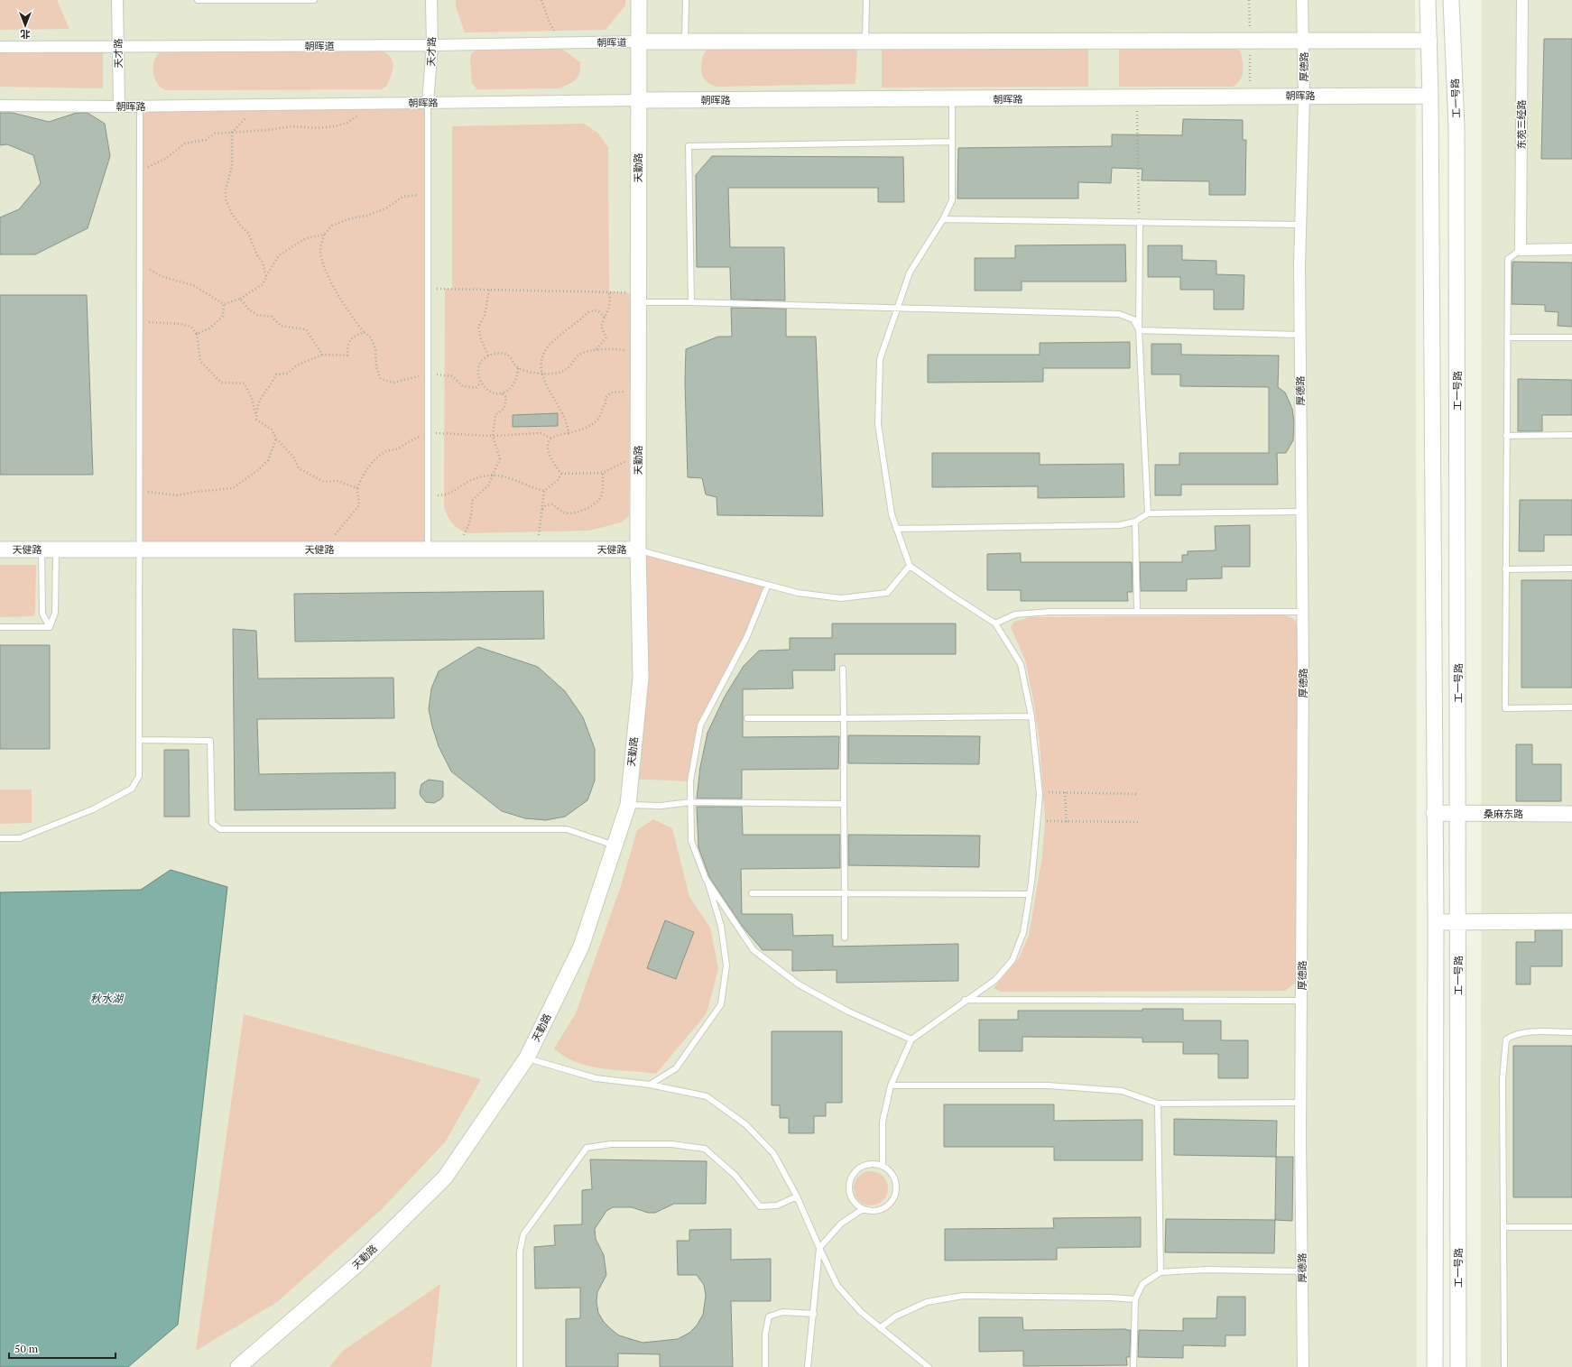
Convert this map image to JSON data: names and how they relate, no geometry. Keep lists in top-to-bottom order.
{
  "streets": {
    "street": [
      "朝晖道",
      "天才路",
      "厚德路",
      "朝晖路",
      "工一号路",
      "东苑三经路",
      "天勤路",
      "天健路",
      "桑麻东路"
    ]
  },
  "crossings": [
    ["朝晖道", "天才路"],
    ["朝晖道", "天勤路"],
    ["天才路", "朝晖路"],
    ["厚德路", "朝晖路"],
    ["朝晖路", "天勤路"],
    ["工一号路", "桑麻东路"],
    ["天勤路", "天健路"]
  ],
  "water": ["秋水湖"],
  "scale_bar": "50 m",
  "north": "bottom"
}
